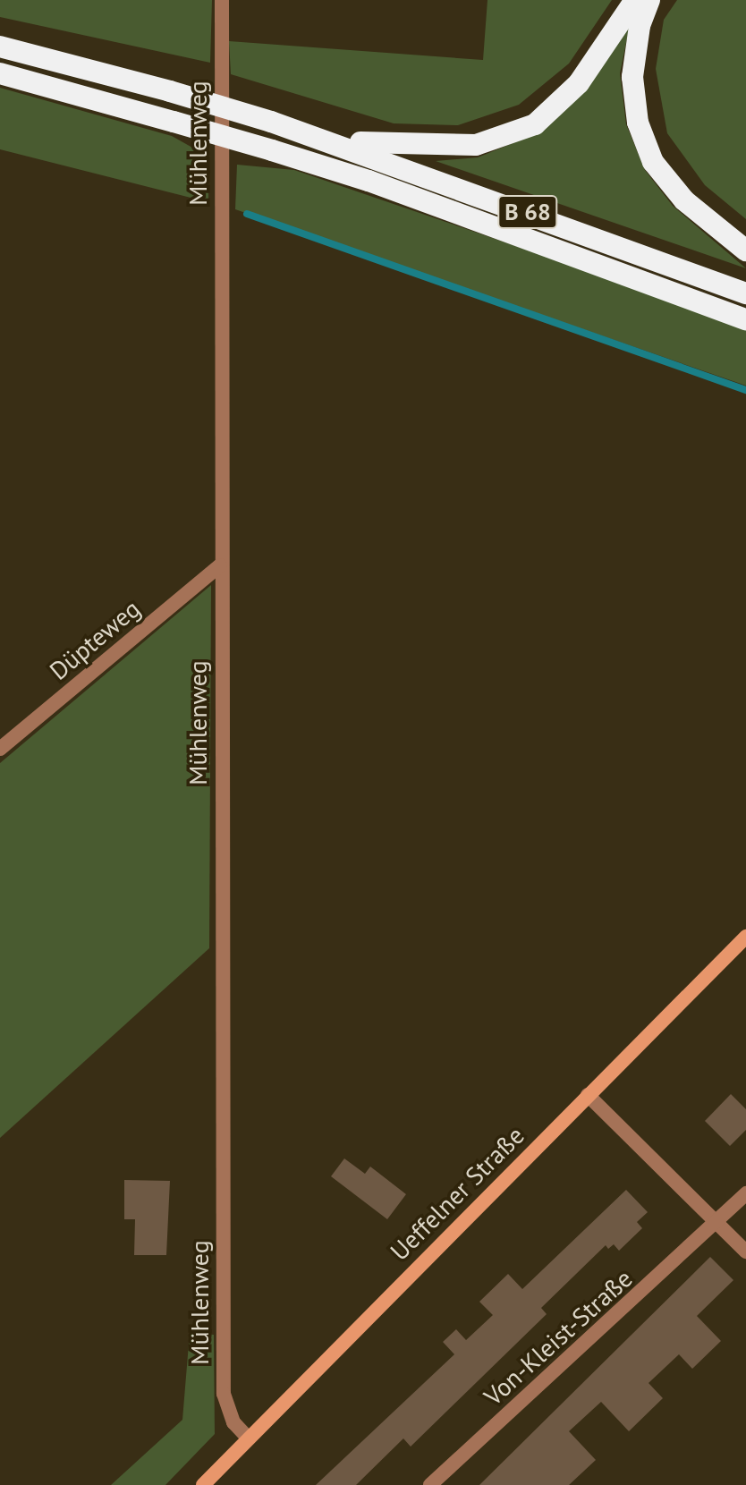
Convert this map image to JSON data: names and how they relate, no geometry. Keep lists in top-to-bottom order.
{
  "streets": {
    "highway": ["B 68"],
    "street": [
      "Mühlenweg",
      "Düpteweg",
      "Ueffelner Straße",
      "Von-Kleist-Straße"
    ]
  },
  "crossings": [
    ["Mühlenweg", "Düpteweg"],
    ["Mühlenweg", "Ueffelner Straße"]
  ]
}
